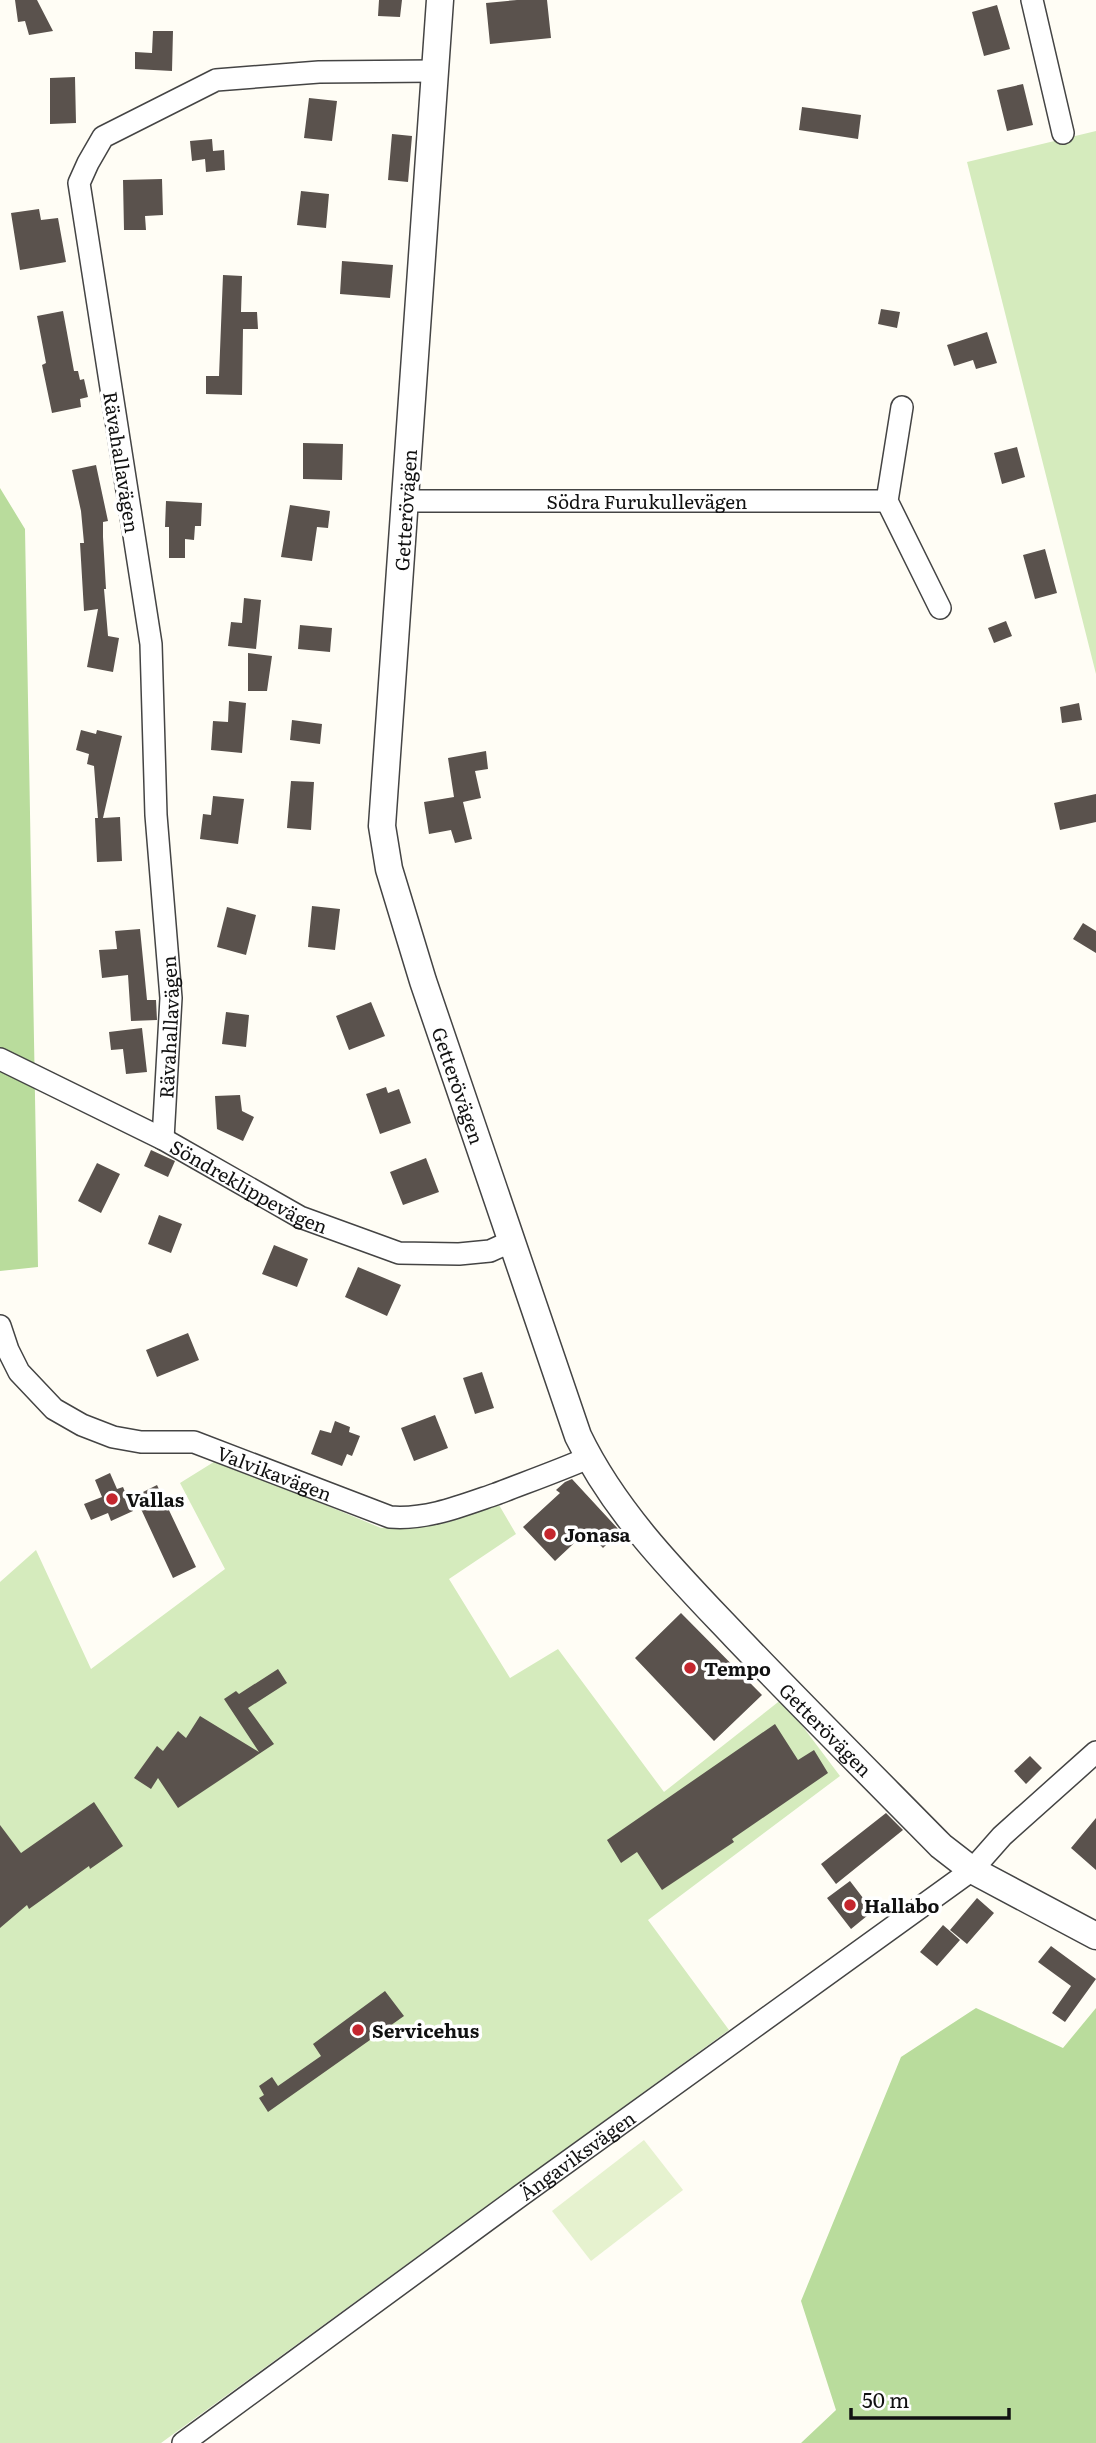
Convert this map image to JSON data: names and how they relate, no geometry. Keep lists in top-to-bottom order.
{
  "streets": {
    "street": [
      "Rävahallavägen",
      "Södra Furukullevägen",
      "Getterövägen",
      "Söndreklippevägen",
      "Valvikavägen",
      "Ängaviksvägen"
    ]
  },
  "crossings": [
    ["Rävahallavägen", "Getterövägen"],
    ["Rävahallavägen", "Söndreklippevägen"],
    ["Södra Furukullevägen", "Getterövägen"],
    ["Getterövägen", "Söndreklippevägen"],
    ["Getterövägen", "Valvikavägen"],
    ["Getterövägen", "Ängaviksvägen"]
  ],
  "places": [
    "Vallas",
    "Jonasa",
    "Tempo",
    "Hallabo",
    "Servicehus"
  ],
  "scale_bar": "50 m"
}
